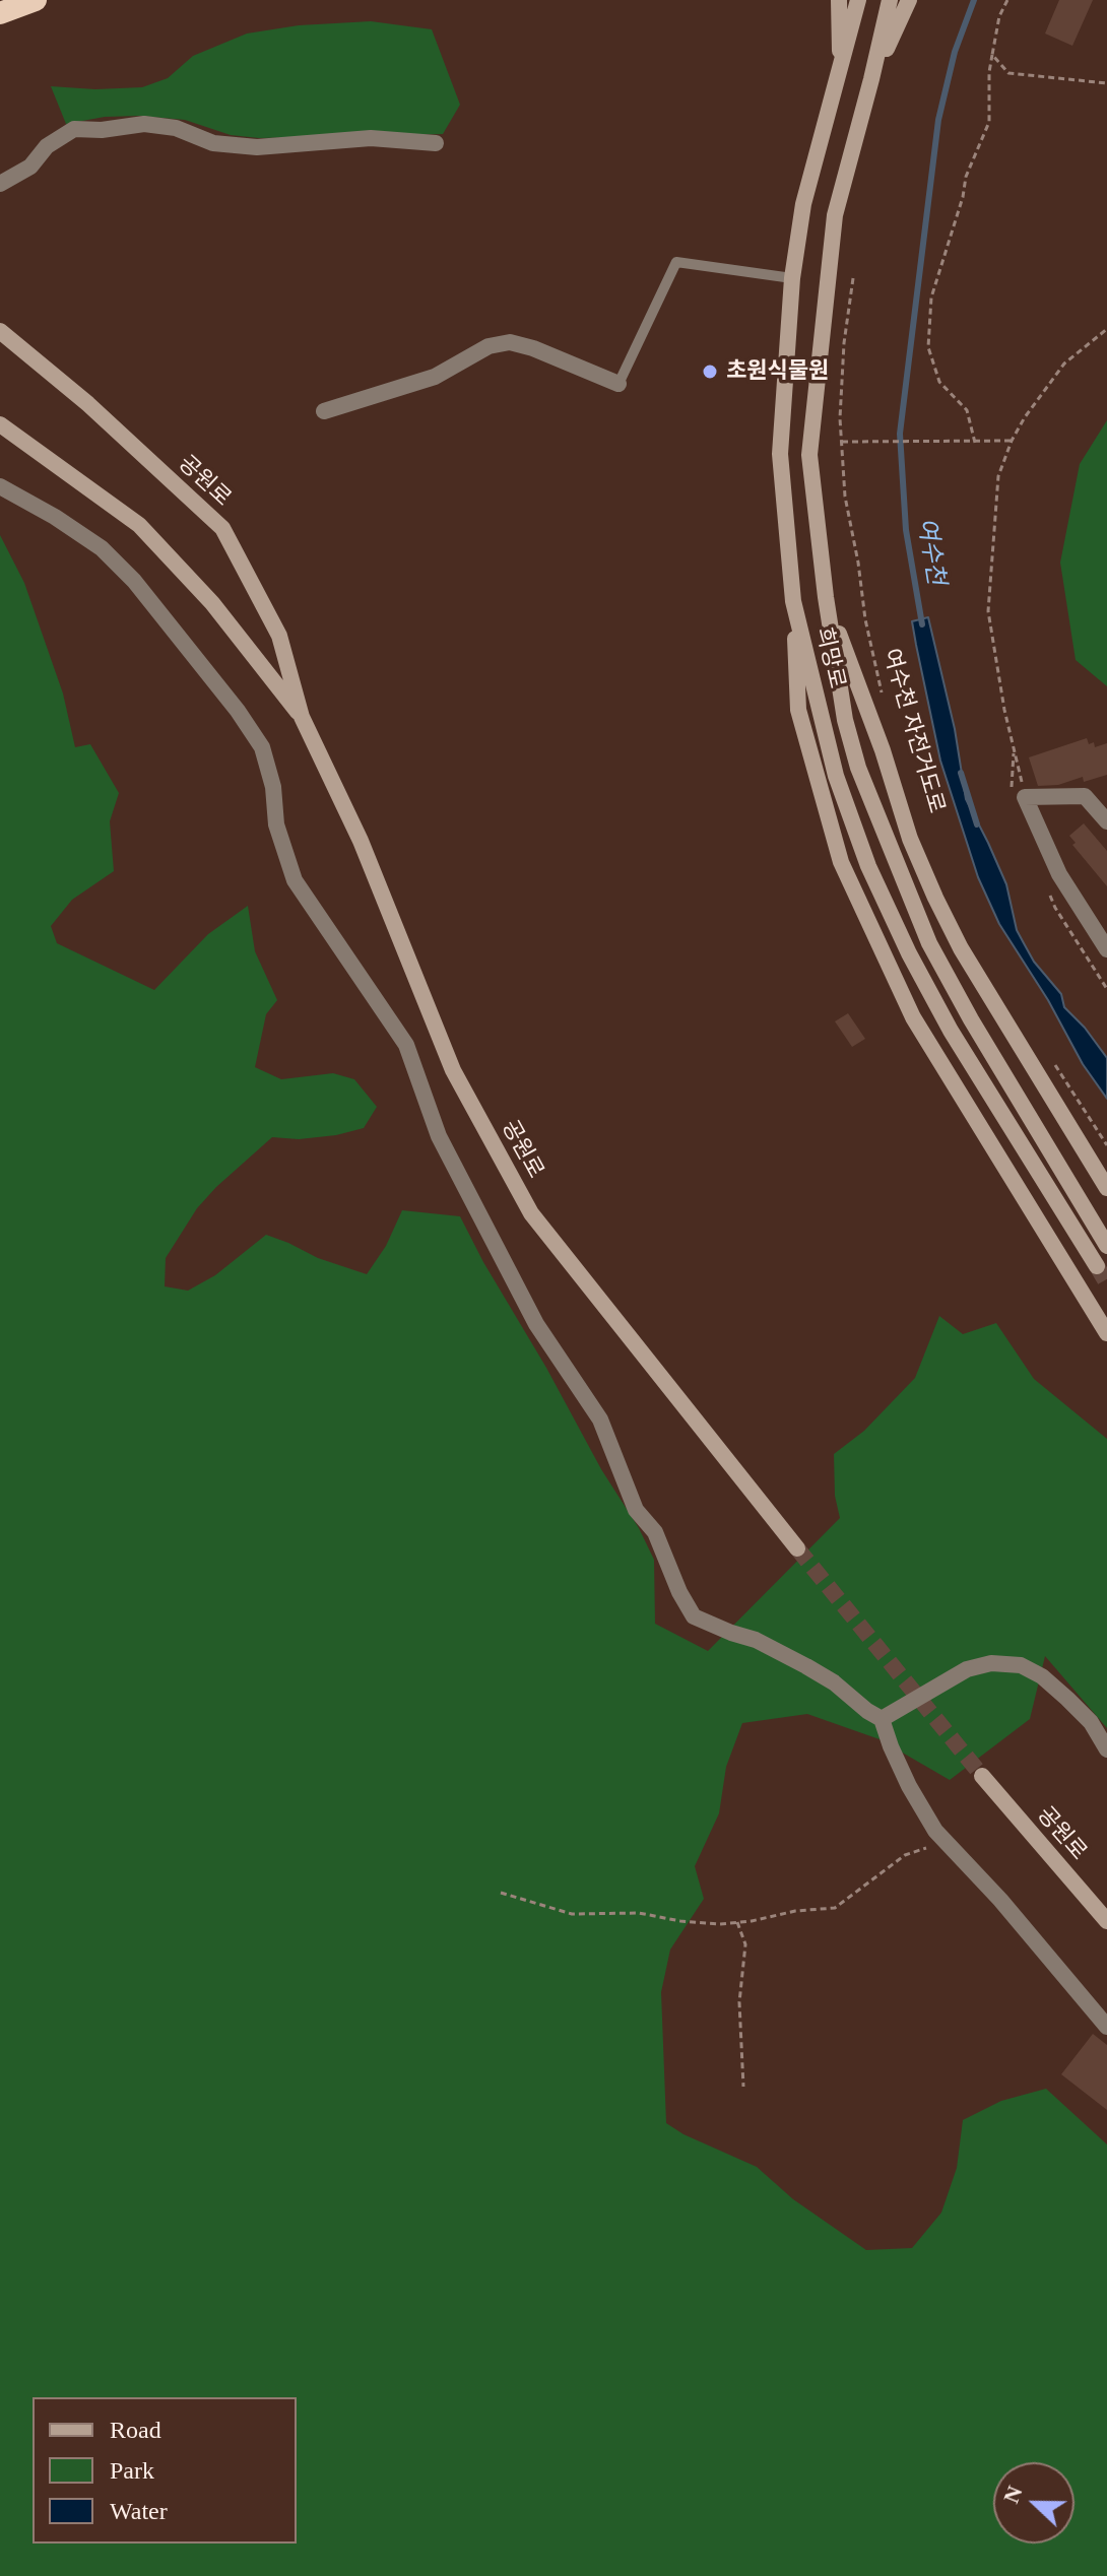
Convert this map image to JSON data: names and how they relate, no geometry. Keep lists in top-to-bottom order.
{
  "streets": {
    "main road": ["공원로", "희망로"],
    "path": ["여수천 자전거도로"]
  },
  "water": ["여수천"],
  "places": ["초원식물원"],
  "legend": ["Road", "Park", "Water"],
  "north": "left"
}
